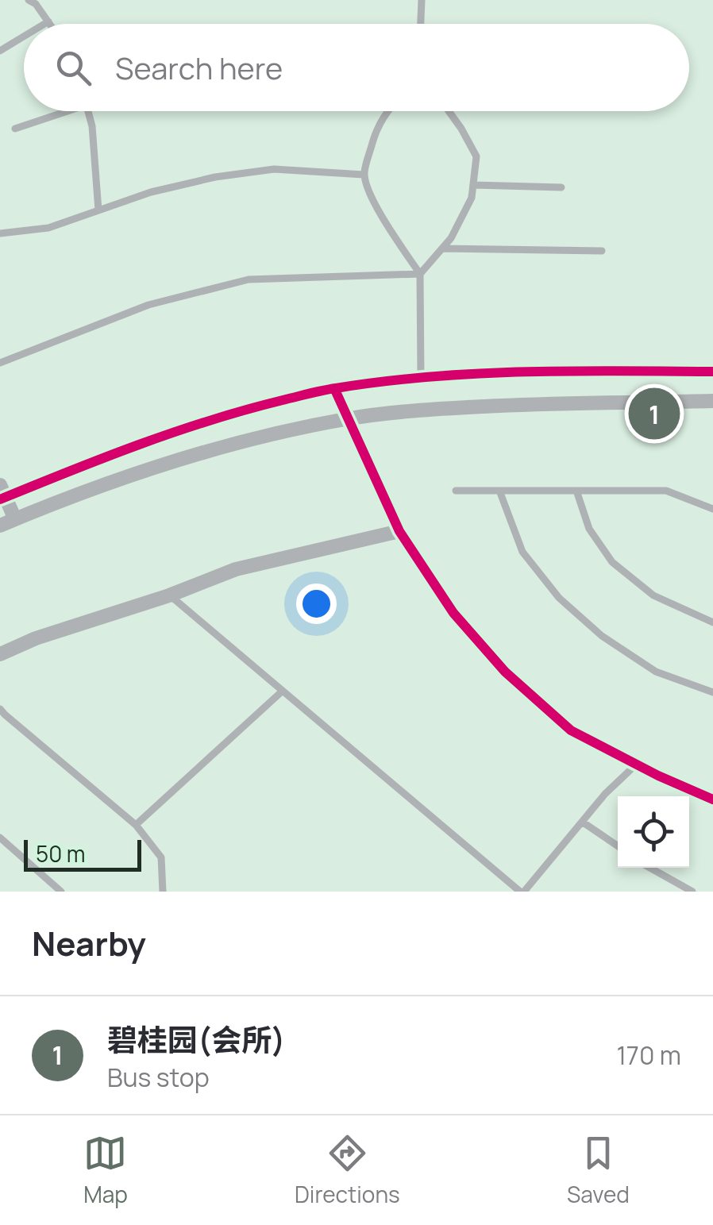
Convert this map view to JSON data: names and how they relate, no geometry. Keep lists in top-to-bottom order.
{
  "scale_bar": "50 m",
  "page": {
    "search": "Search here",
    "pins": "1",
    "scale": "50 m",
    "heading": "Nearby",
    "list": [
      {
        "mark": "1",
        "name": "碧桂园(会所)",
        "note": "Bus stop",
        "value": "170 m"
      }
    ],
    "nav": ["Map", "Directions", "Saved"]
  }
}
